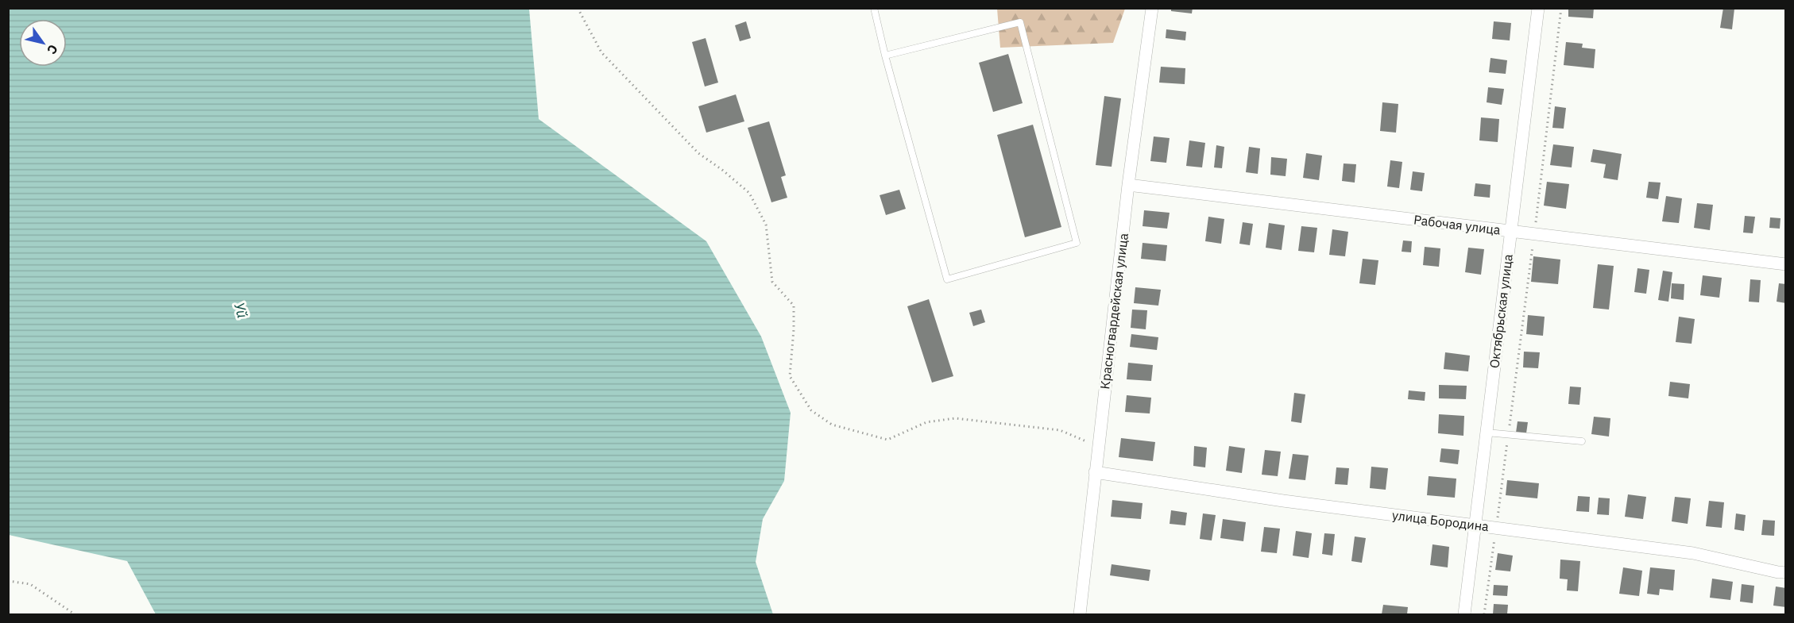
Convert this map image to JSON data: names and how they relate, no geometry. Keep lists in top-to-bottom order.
{
  "streets": {
    "street": [
      "Рабочая улица",
      "Красногвардейская улица",
      "Октябрьская улица",
      "улица Бородина"
    ]
  },
  "crossings": [
    ["Рабочая улица", "Красногвардейская улица"],
    ["Рабочая улица", "Октябрьская улица"],
    ["Красногвардейская улица", "улица Бородина"],
    ["Октябрьская улица", "улица Бородина"]
  ],
  "water": ["Уй"],
  "north": "bottom right"
}
